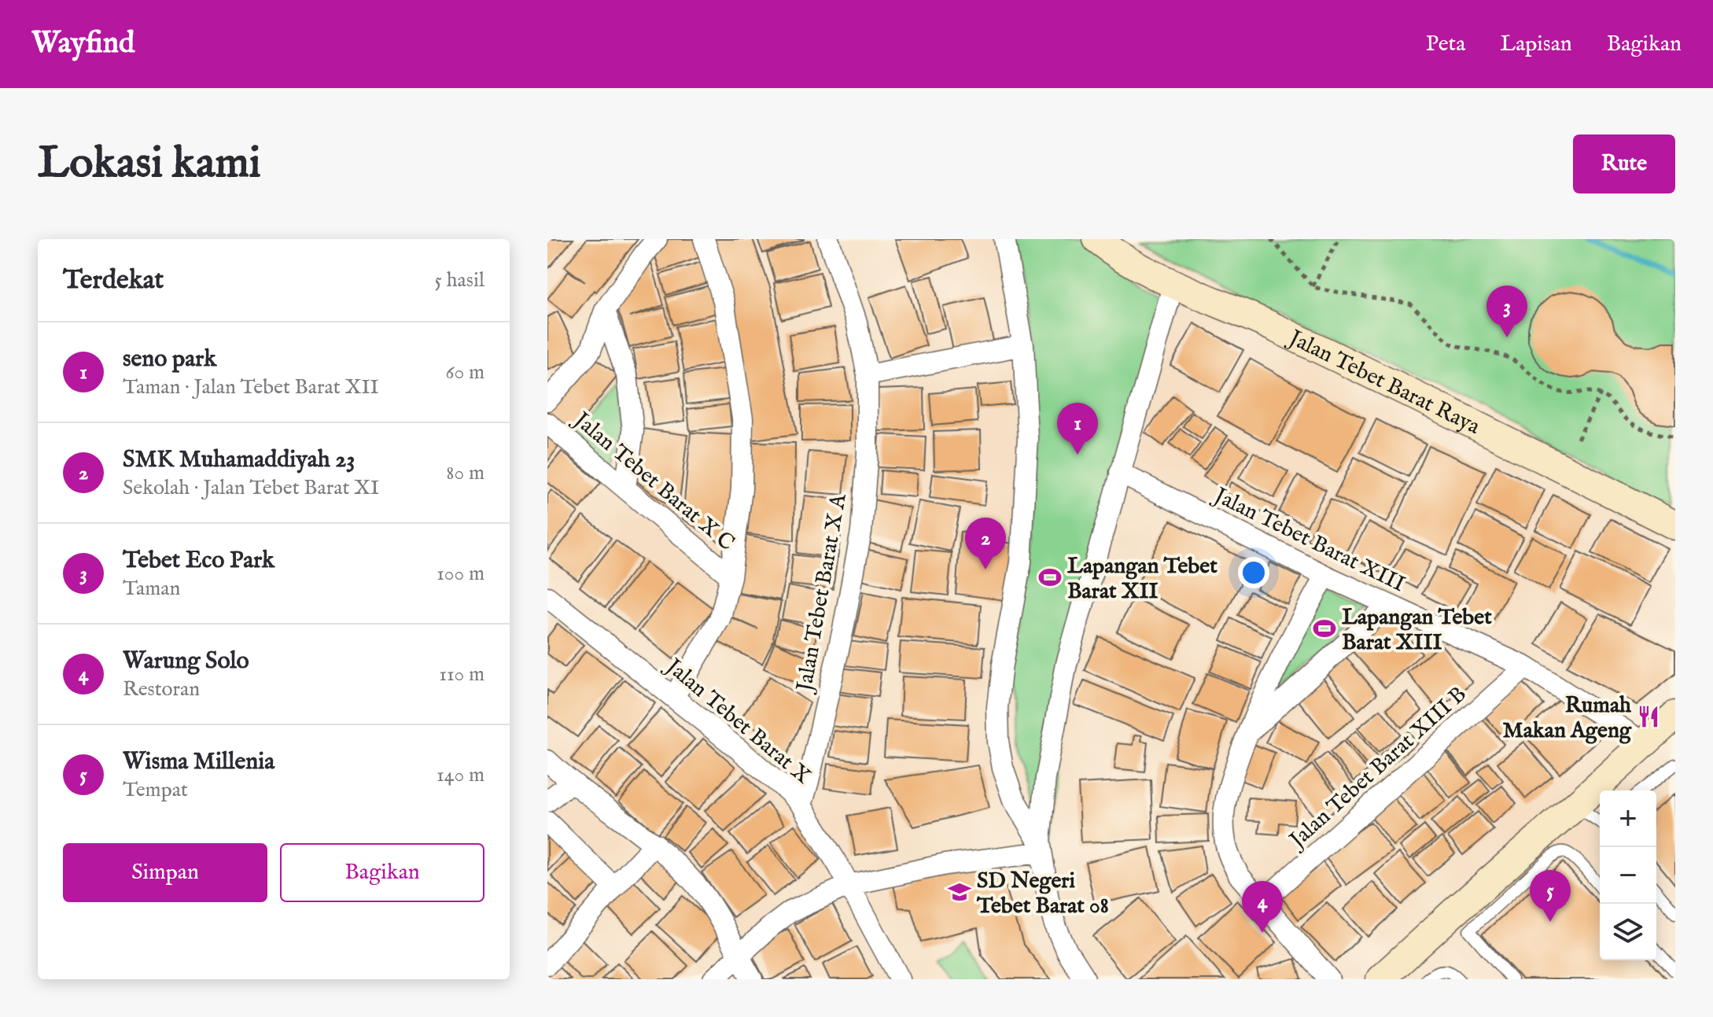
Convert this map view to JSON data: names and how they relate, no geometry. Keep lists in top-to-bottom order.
{
  "streets": {
    "street": [
      "Jalan Tebet Barat Raya",
      "Jalan Tebet Barat X C",
      "Jalan Tebet Barat XIII",
      "Jalan Tebet Barat X A",
      "Jalan Tebet Barat X",
      "Jalan Tebet Barat XIII B"
    ]
  },
  "crossings": [
    ["Jalan Tebet Barat XIII", "Jalan Tebet Barat XIII B"],
    ["Jalan Tebet Barat X A", "Jalan Tebet Barat X"]
  ],
  "places": {
    "sports": ["Lapangan Tebet Barat XII", "Lapangan Tebet Barat XIII"],
    "restaurant": ["Rumah Makan Ageng"],
    "school or university": ["SD Negeri Tebet Barat 08"]
  },
  "page": {
    "header": "Wayfind",
    "nav": ["Peta", "Lapisan", "Bagikan"],
    "buttons": [
      "Rute",
      ["Simpan", "Bagikan"]
    ],
    "title": "Lokasi kami",
    "heading": ["Terdekat", "5 hasil"],
    "pins": [
      "3",
      "1",
      "2",
      "5",
      "4"
    ],
    "list": [
      {
        "mark": "1",
        "name": "seno park",
        "note": "Taman · Jalan Tebet Barat XII",
        "value": "60 m"
      },
      {
        "mark": "2",
        "name": "SMK Muhamaddiyah 23",
        "note": "Sekolah · Jalan Tebet Barat XI",
        "value": "80 m"
      },
      {
        "mark": "3",
        "name": "Tebet Eco Park",
        "note": "Taman",
        "value": "100 m"
      },
      {
        "mark": "4",
        "name": "Warung Solo",
        "note": "Restoran",
        "value": "110 m"
      },
      {
        "mark": "5",
        "name": "Wisma Millenia",
        "note": "Tempat",
        "value": "140 m"
      }
    ],
    "map_buttons": ["+", "−"]
  }
}
